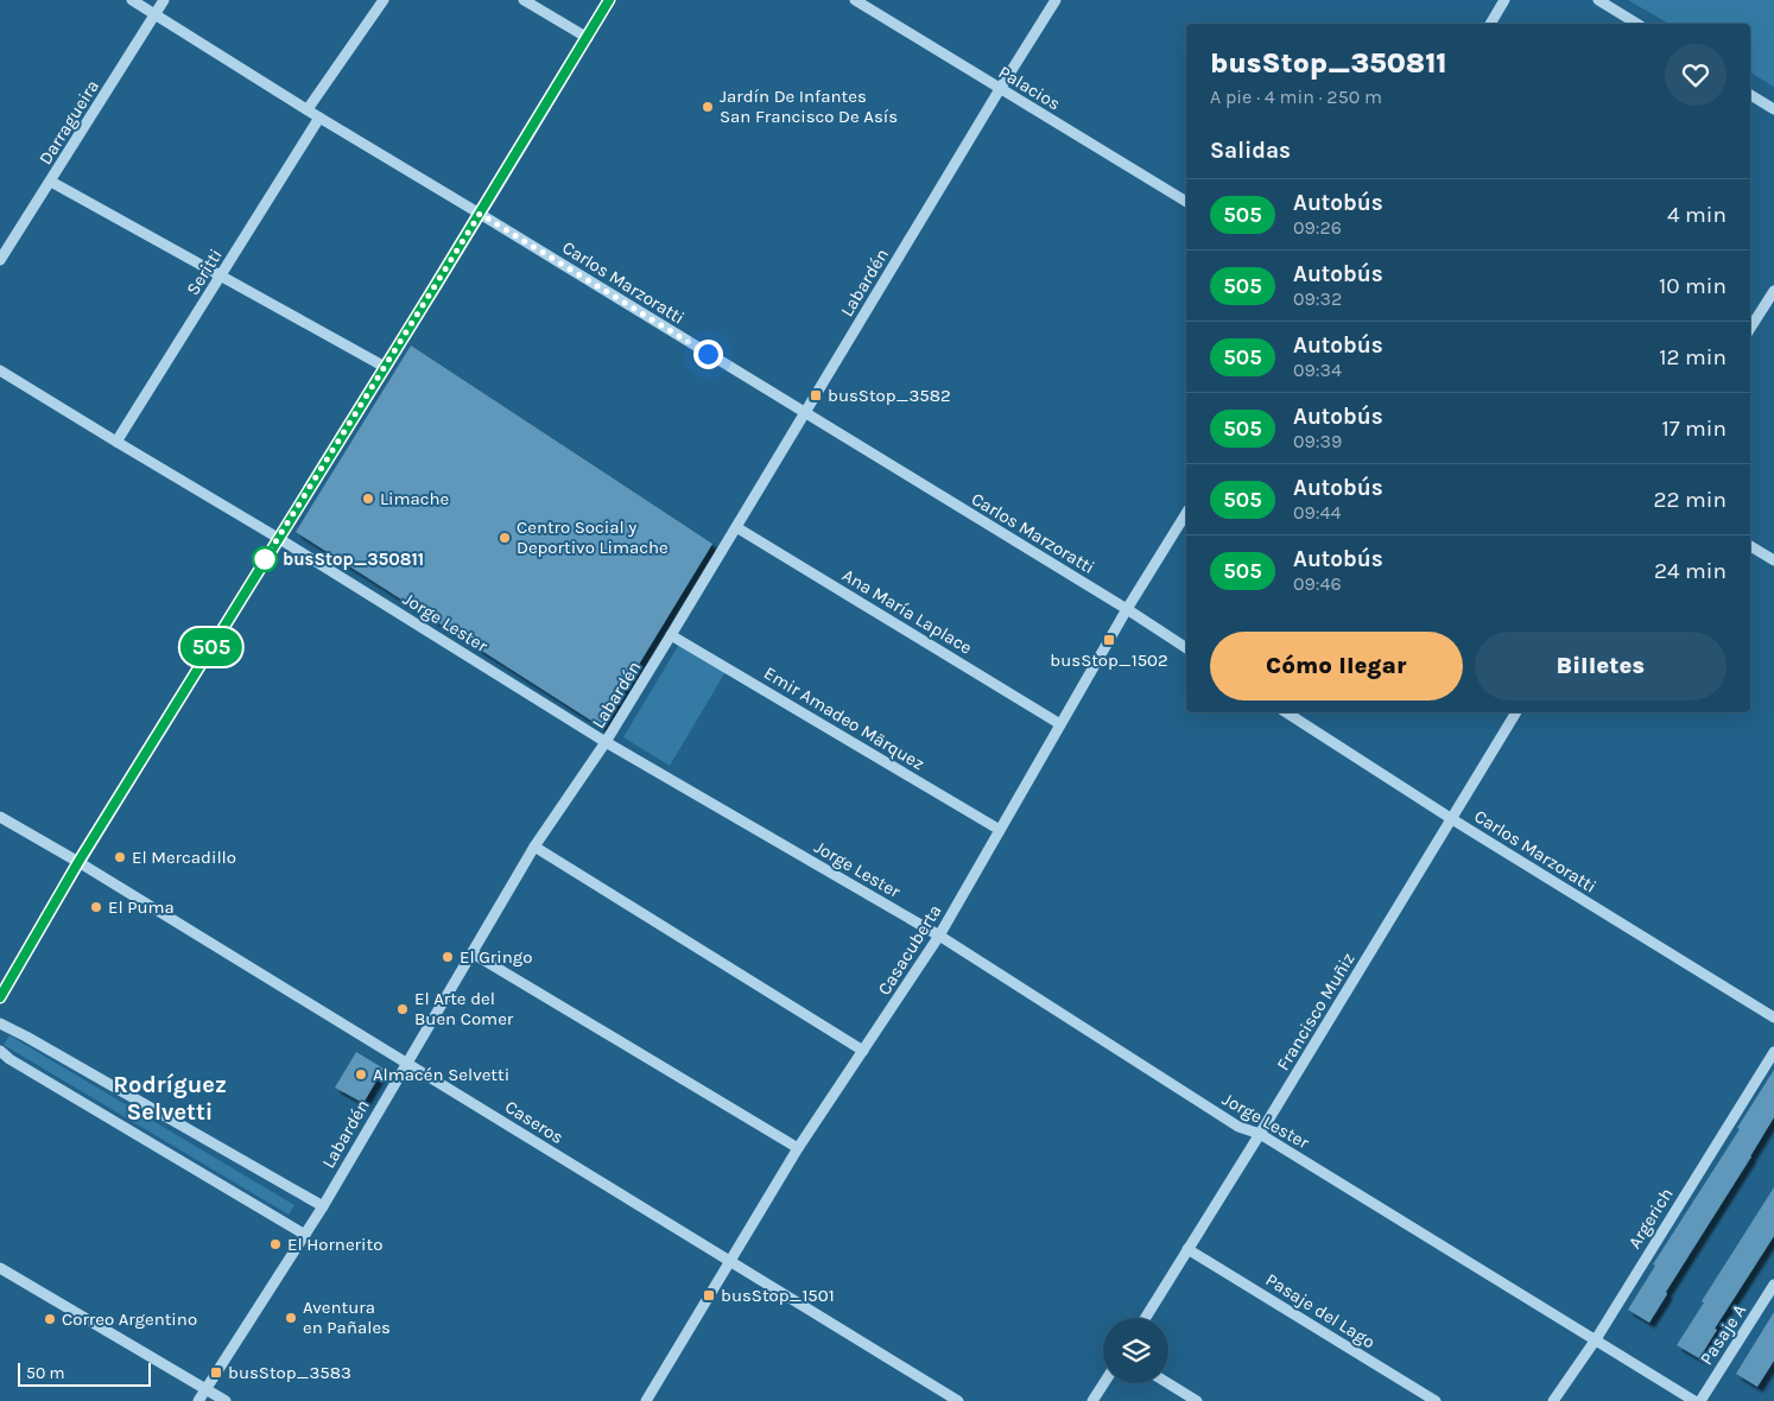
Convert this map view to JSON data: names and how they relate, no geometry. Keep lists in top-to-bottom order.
{
  "streets": {
    "street": [
      "Palacios",
      "Darragueira",
      "Seritti",
      "Carlos Marzoratti",
      "Labardén",
      "Ana María Laplace",
      "Jorge Lester",
      "Emir Amadeo Märquez",
      "Casacuberta",
      "Francisco Muñiz",
      "Caseros",
      "Argerich",
      "Pasaje del Lago",
      "Pasaje A"
    ]
  },
  "crossings": [
    ["Palacios", "Labardén"],
    ["Darragueira", "Carlos Marzoratti"],
    ["Seritti", "Carlos Marzoratti"],
    ["Seritti", "Jorge Lester"],
    ["Carlos Marzoratti", "Labardén"],
    ["Carlos Marzoratti", "Casacuberta"],
    ["Carlos Marzoratti", "Francisco Muñiz"],
    ["Labardén", "Ana María Laplace"],
    ["Labardén", "Jorge Lester"],
    ["Labardén", "Emir Amadeo Märquez"],
    ["Labardén", "Caseros"],
    ["Ana María Laplace", "Casacuberta"],
    ["Jorge Lester", "Casacuberta"],
    ["Jorge Lester", "Francisco Muñiz"],
    ["Jorge Lester", "Argerich"],
    ["Emir Amadeo Märquez", "Casacuberta"],
    ["Casacuberta", "Caseros"],
    ["Francisco Muñiz", "Pasaje del Lago"]
  ],
  "districts": ["Rodríguez Selvetti"],
  "places": {
    "other": [
      "Jardín De Infantes San Francisco De Asís",
      "Limache",
      "Centro Social y Deportivo Limache",
      "busStop_350811",
      "El Mercadillo",
      "El Puma",
      "El Gringo",
      "El Arte del Buen Comer",
      "Almacén Selvetti",
      "El Hornerito",
      "Aventura en Pañales",
      "Correo Argentino"
    ],
    "transit": [
      "busStop_3582",
      "busStop_1502",
      "busStop_1501",
      "busStop_3583"
    ]
  },
  "lines": ["bus line 505"],
  "scale_bar": "50 m",
  "page": {
    "on_map": "505",
    "heading": [
      ["busStop_350811", "A pie · 4 min · 250 m"],
      "Salidas"
    ],
    "list": [
      {
        "mark": "505",
        "name": "Autobús",
        "note": "09:26",
        "value": "4 min"
      },
      {
        "mark": "505",
        "name": "Autobús",
        "note": "09:32",
        "value": "10 min"
      },
      {
        "mark": "505",
        "name": "Autobús",
        "note": "09:34",
        "value": "12 min"
      },
      {
        "mark": "505",
        "name": "Autobús",
        "note": "09:39",
        "value": "17 min"
      },
      {
        "mark": "505",
        "name": "Autobús",
        "note": "09:44",
        "value": "22 min"
      },
      {
        "mark": "505",
        "name": "Autobús",
        "note": "09:46",
        "value": "24 min"
      }
    ],
    "buttons": ["Cómo llegar", "Billetes"],
    "scale": "50 m"
  }
}
